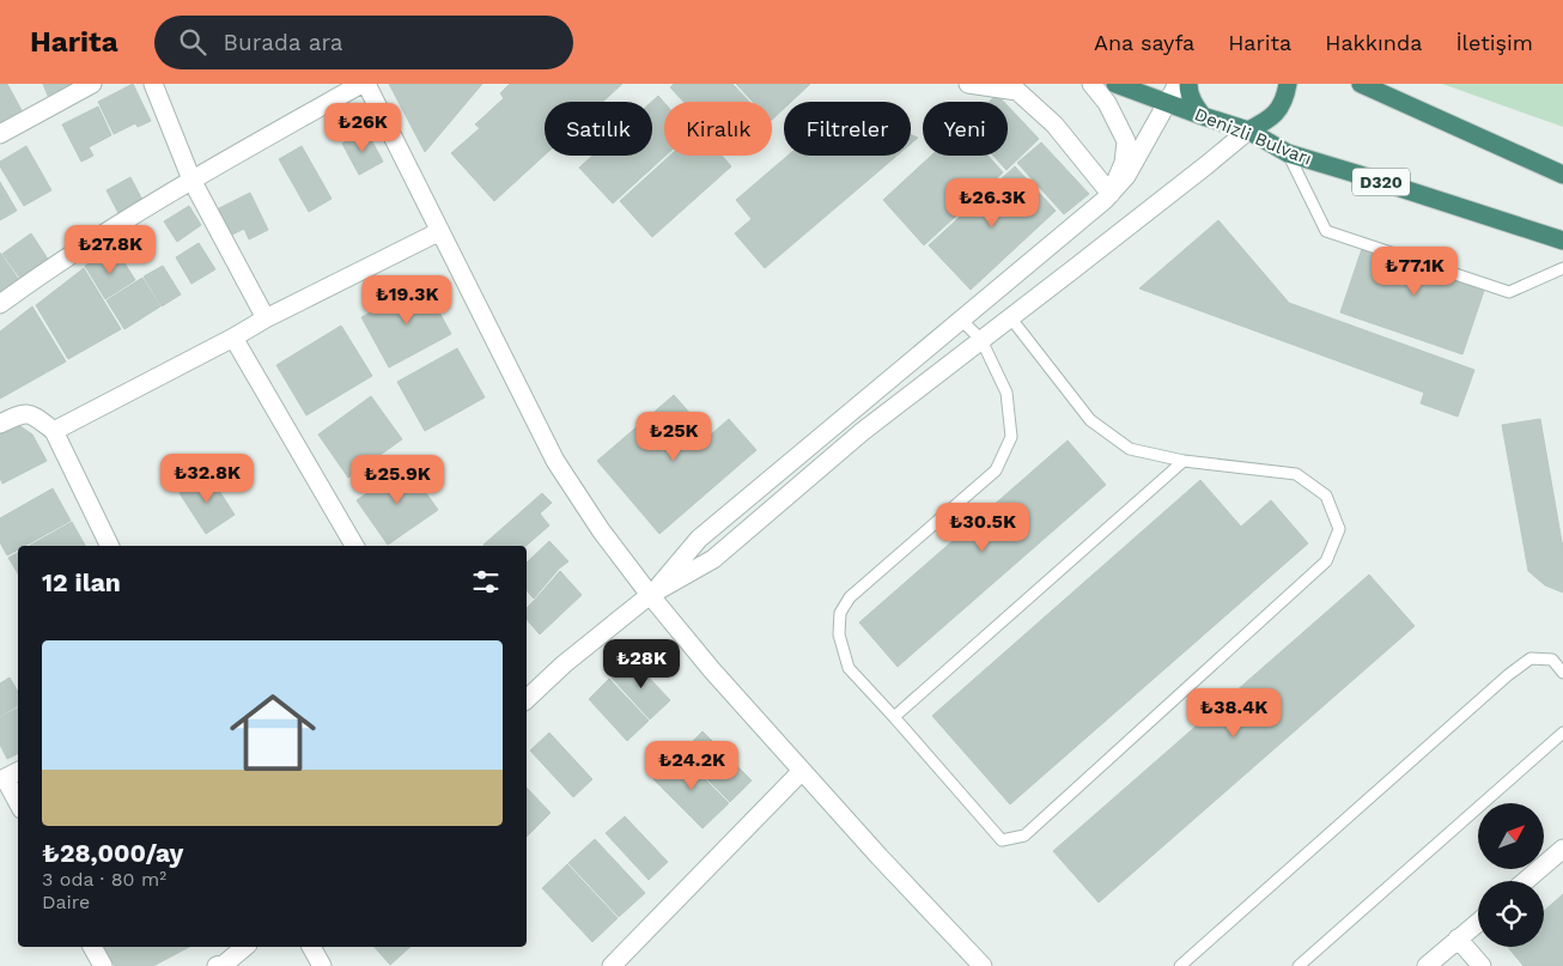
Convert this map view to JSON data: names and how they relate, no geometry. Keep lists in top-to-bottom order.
{
  "streets": {
    "highway": ["Denizli Bulvarı", "D320"]
  },
  "north": "top right",
  "page": {
    "header": "Harita",
    "search": "Burada ara",
    "nav": [
      "Ana sayfa",
      "Harita",
      "Hakkında",
      "İletişim"
    ],
    "chip": [
      "Satılık",
      "Kiralık",
      "Filtreler",
      "Yeni"
    ],
    "price": [
      "₺26K",
      "₺26.3K",
      "₺27.8K",
      "₺77.1K",
      "₺19.3K",
      "₺25K",
      "₺32.8K",
      "₺25.9K",
      "₺30.5K",
      "₺28K",
      "₺38.4K",
      "₺24.2K"
    ],
    "heading": "12 ilan",
    "list": [
      {
        "name": "₺28,000/ay",
        "note": "3 oda · 80 m² · Daire"
      }
    ]
  }
}
